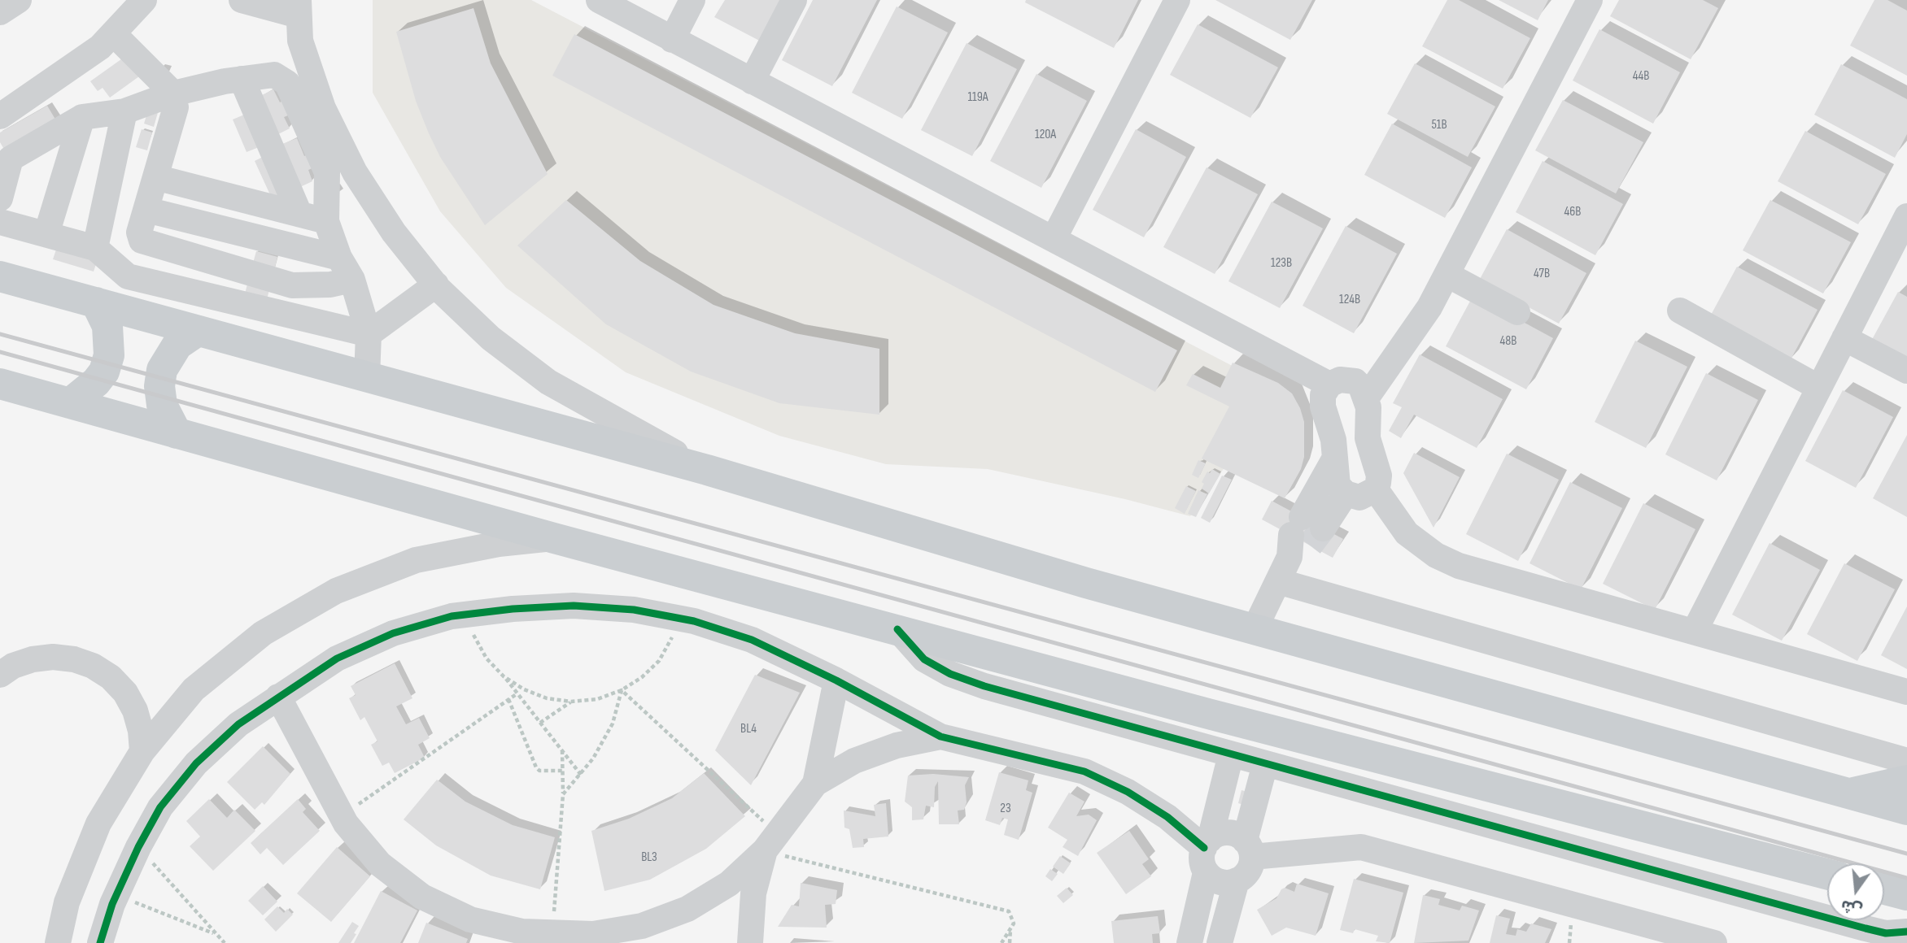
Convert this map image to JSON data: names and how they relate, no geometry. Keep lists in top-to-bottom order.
{
  "house_numbers": [
    "44B",
    "119A",
    "51B",
    "120A",
    "46B",
    "123B",
    "47B",
    "124B",
    "48B",
    "BL4",
    "23",
    "BL3"
  ],
  "north": "bottom"
}
